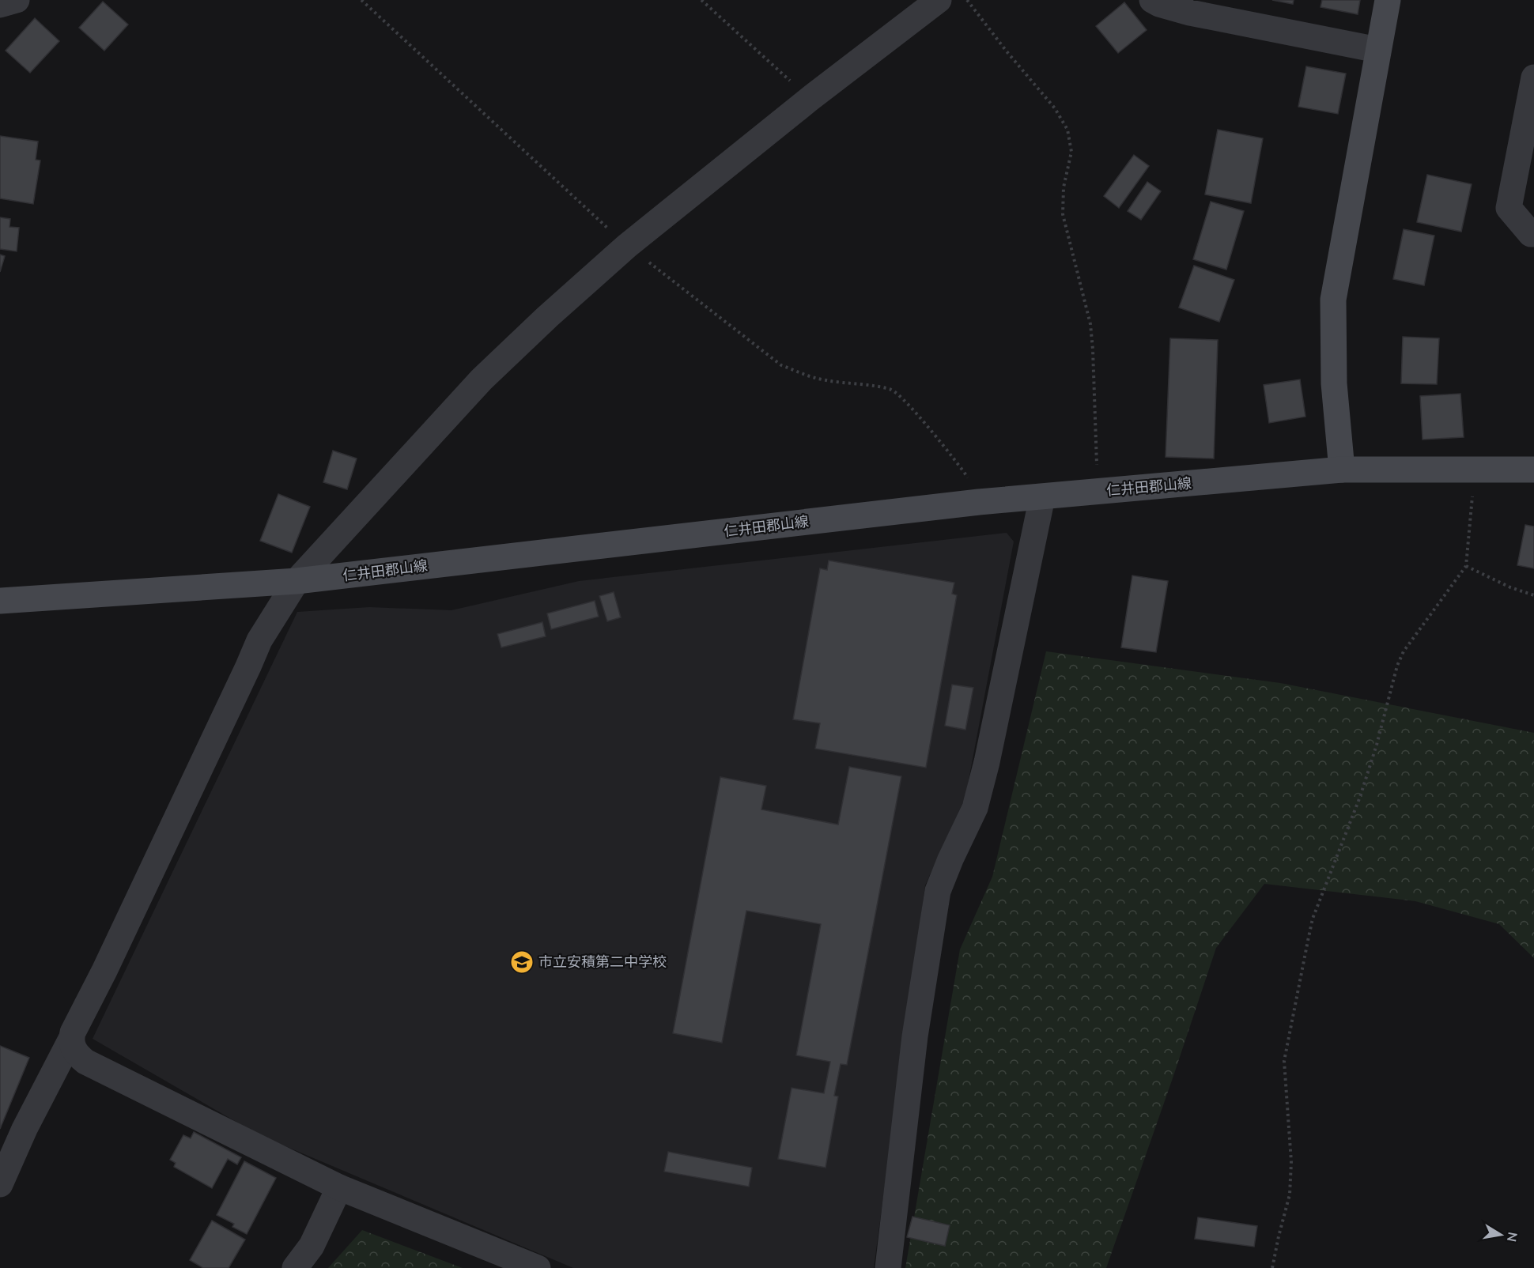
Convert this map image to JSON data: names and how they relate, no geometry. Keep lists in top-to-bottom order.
{
  "streets": {
    "main road": ["仁井田郡山線"]
  },
  "places": {
    "school or university": ["市立安積第二中学校"]
  },
  "north": "right"
}
